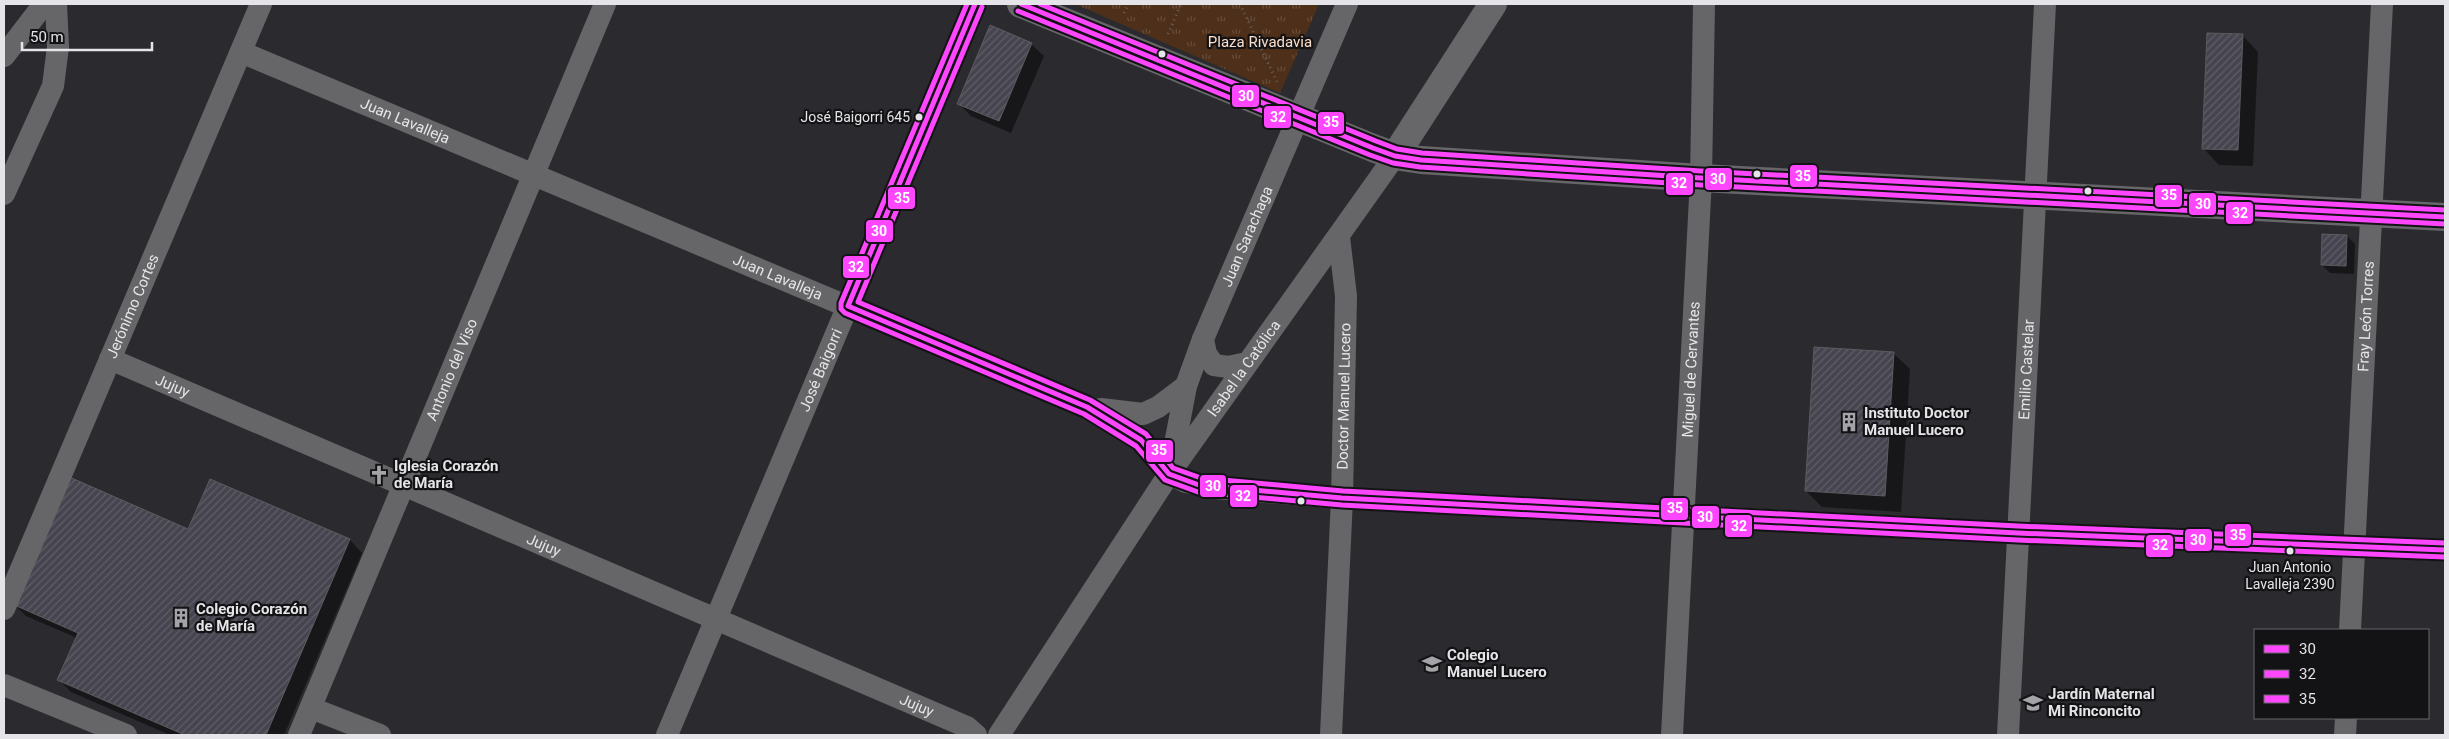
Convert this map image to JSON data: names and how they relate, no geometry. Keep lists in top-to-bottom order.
{
  "streets": {
    "main road": ["Isabel la Católica"],
    "street": [
      "Juan Lavalleja",
      "Juan Sarachaga",
      "Jerónimo Cortes",
      "Fray León Torres",
      "Antonio del Viso",
      "Emilio Castelar",
      "José Baigorri",
      "Miguel de Cervantes",
      "Jujuy",
      "Doctor Manuel Lucero"
    ]
  },
  "crossings": [
    ["Juan Lavalleja", "Juan Sarachaga"],
    ["Juan Lavalleja", "Jerónimo Cortes"],
    ["Juan Lavalleja", "Isabel la Católica"],
    ["Juan Lavalleja", "Antonio del Viso"],
    ["Juan Lavalleja", "José Baigorri"],
    ["Juan Sarachaga", "Isabel la Católica"],
    ["Jerónimo Cortes", "Jujuy"],
    ["Isabel la Católica", "Doctor Manuel Lucero"],
    ["Antonio del Viso", "Jujuy"],
    ["José Baigorri", "Jujuy"]
  ],
  "parks": ["Plaza Rivadavia"],
  "places": {
    "other": ["José Baigorri 645", "Juan Antonio Lavalleja 2390"],
    "building": ["Instituto Doctor Manuel Lucero", "Colegio Corazón de María"],
    "church": ["Iglesia Corazón de María"],
    "school or university": ["Colegio Manuel Lucero", "Jardín Maternal Mi Rinconcito"]
  },
  "lines": ["transit line 30", "transit line 32", "transit line 35"],
  "legend": ["30", "32", "35"],
  "scale_bar": "50 m"
}
